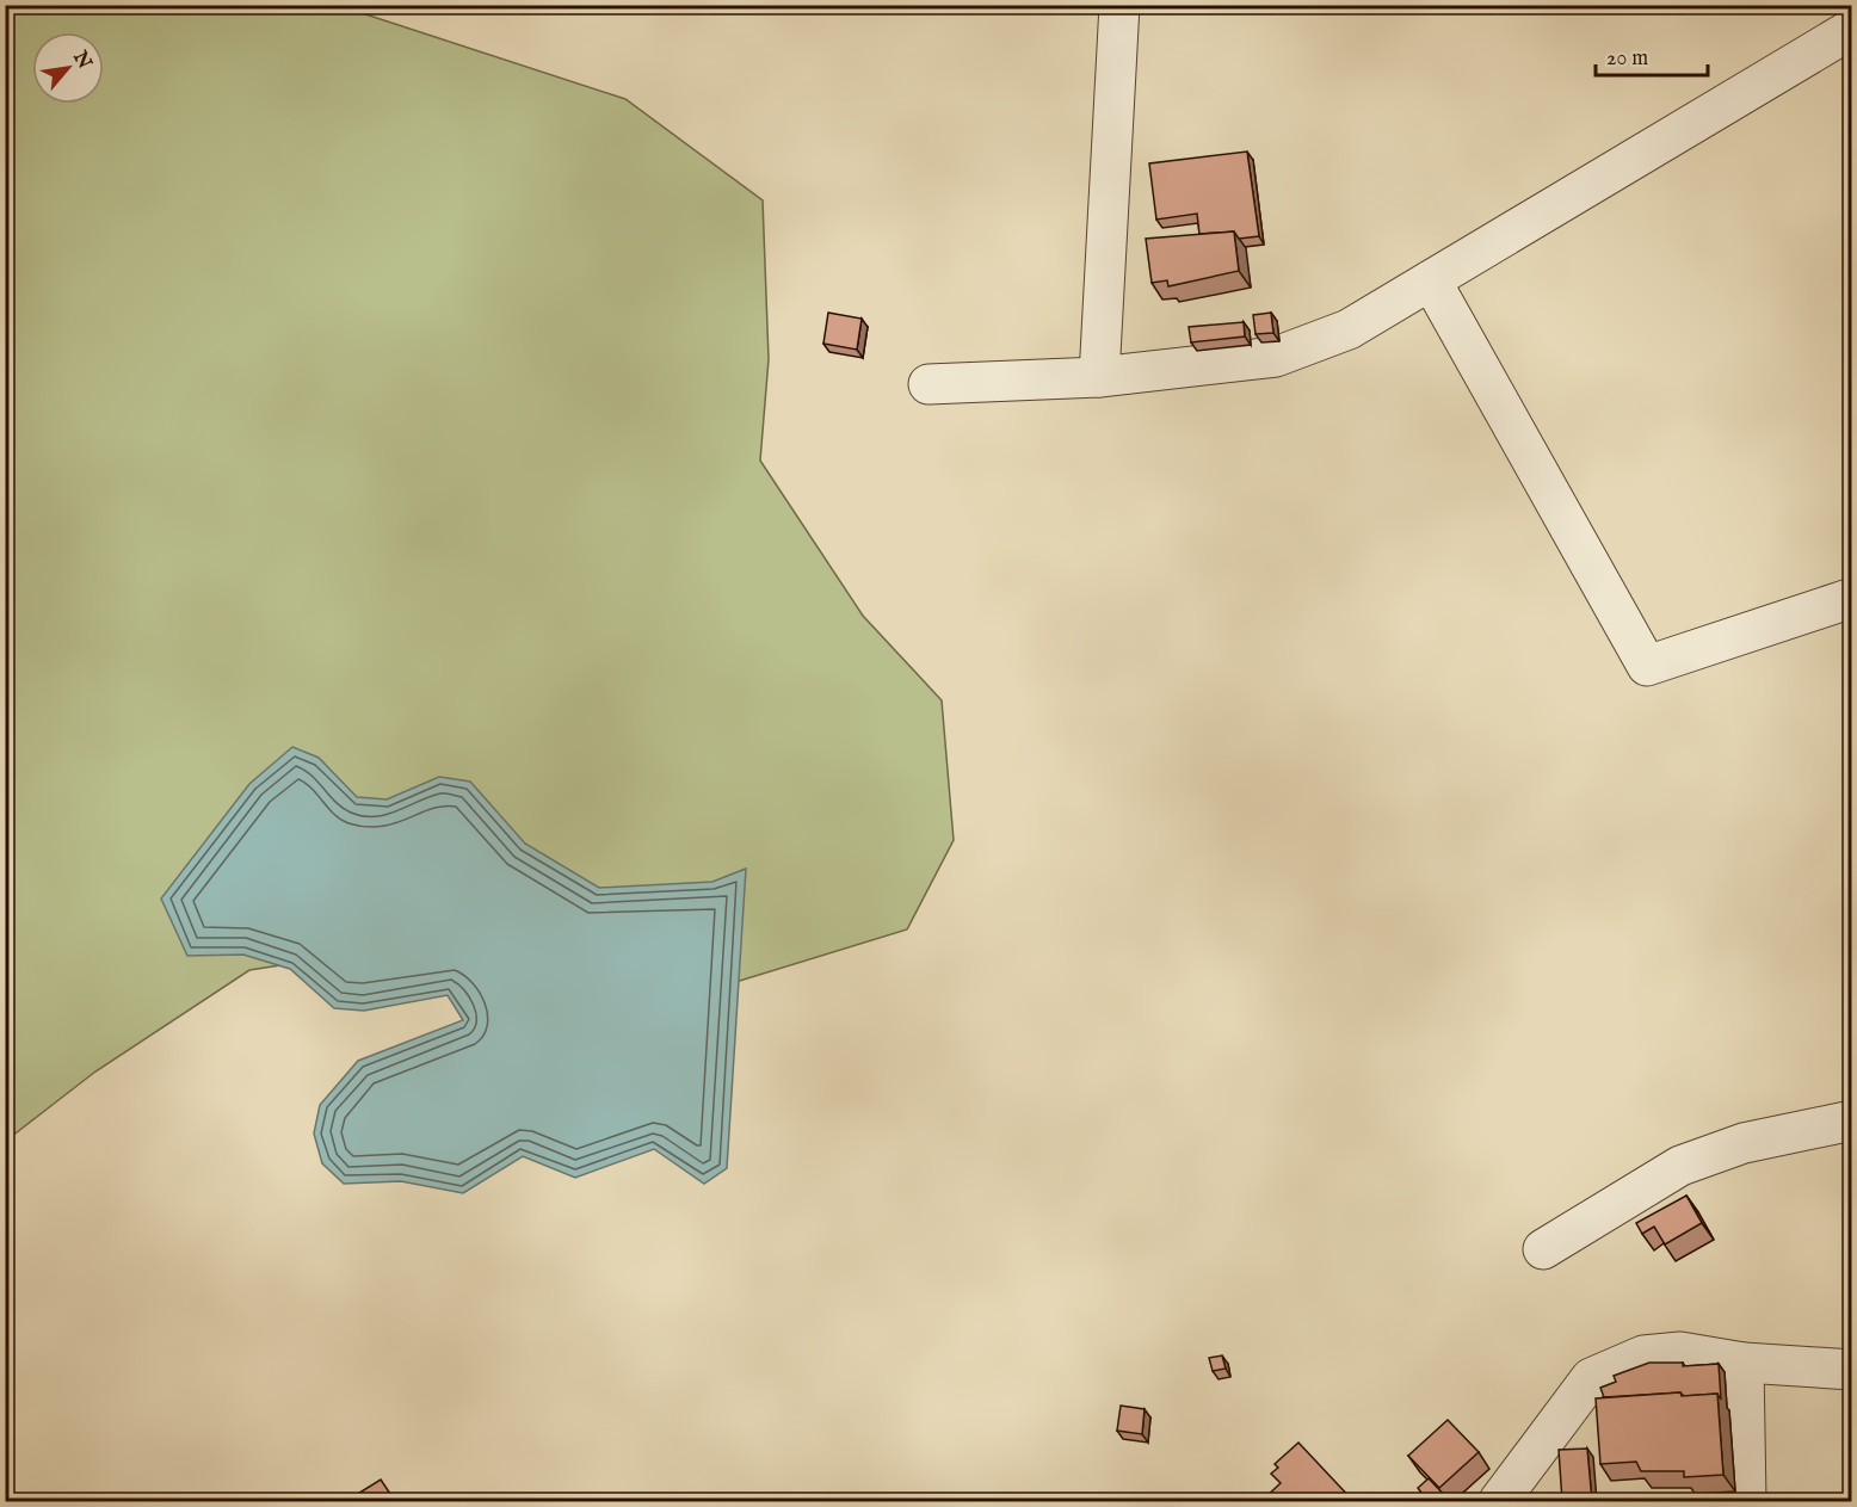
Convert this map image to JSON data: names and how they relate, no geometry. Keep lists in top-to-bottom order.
{
  "scale_bar": "20 m",
  "north": "top right"
}
